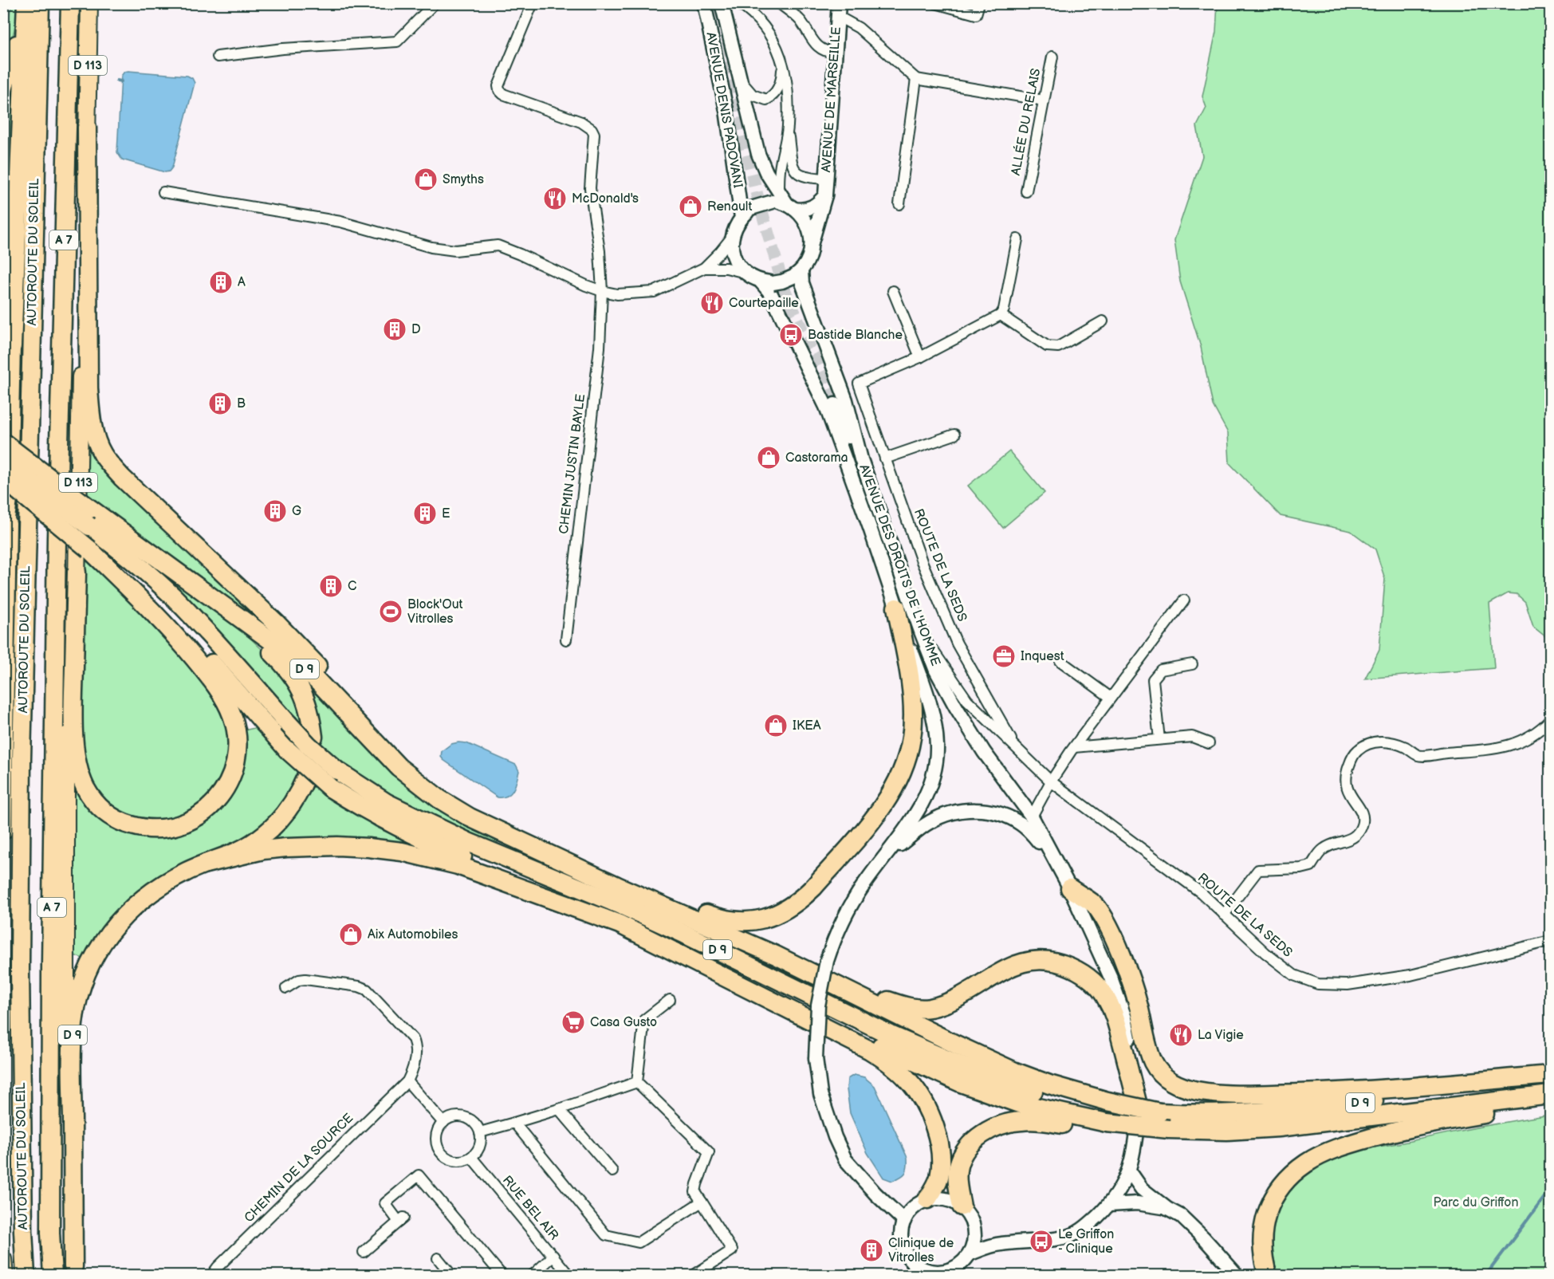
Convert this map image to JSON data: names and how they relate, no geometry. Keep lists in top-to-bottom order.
{
  "streets": {
    "highway": ["A 7", "AUTOROUTE DU SOLEIL", "D 9"],
    "main road": [
      "D 113",
      "AVENUE DE MARSEILLE",
      "AVENUE DENIS PADOVANI",
      "AVENUE DES DROITS DE L'HOMME"
    ],
    "street": [
      "ALLÉE DU RELAIS",
      "CHEMIN JUSTIN BAYLE",
      "ROUTE DE LA SEDS",
      "CHEMIN DE LA SOURCE",
      "RUE BEL AIR"
    ]
  },
  "crossings": [
    ["D 113", "D 9"],
    ["AVENUE DE MARSEILLE", "AVENUE DENIS PADOVANI"],
    ["AVENUE DE MARSEILLE", "AVENUE DES DROITS DE L'HOMME"],
    ["AVENUE DENIS PADOVANI", "AVENUE DES DROITS DE L'HOMME"],
    ["AVENUE DES DROITS DE L'HOMME", "ROUTE DE LA SEDS"]
  ],
  "parks": ["Parc du Griffon"],
  "places": {
    "shop": [
      "Smyths",
      "Renault",
      "Castorama",
      "IKEA",
      "Aix Automobiles"
    ],
    "restaurant": ["McDonald's", "Courtepaille", "La Vigie"],
    "building": [
      "A",
      "D",
      "B",
      "G",
      "E",
      "C",
      "Clinique de Vitrolles"
    ],
    "bus stop": ["Bastide Blanche", "Le Griffon - Clinique"],
    "sports": ["Block'Out Vitrolles"],
    "office": ["Inquest"],
    "supermarket": ["Casa Gusto"]
  }
}
